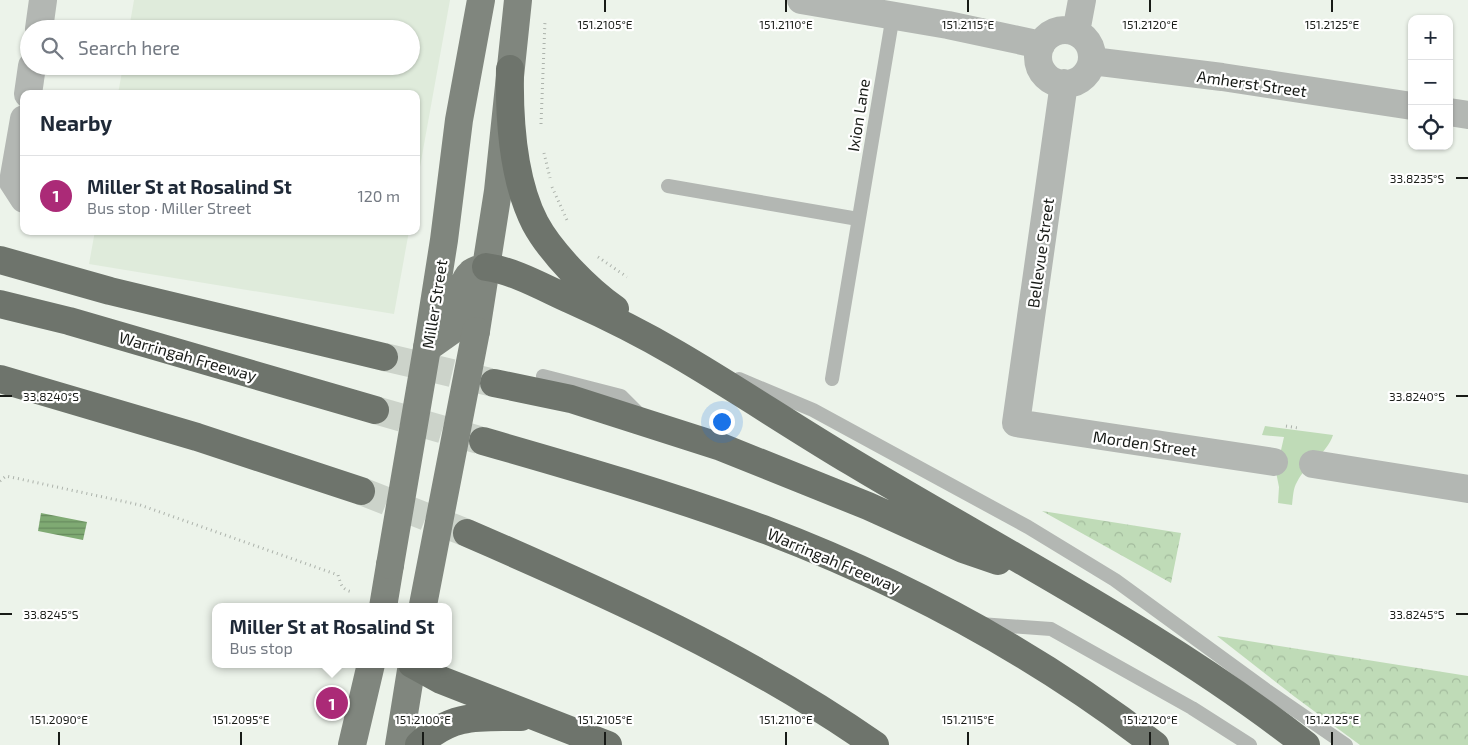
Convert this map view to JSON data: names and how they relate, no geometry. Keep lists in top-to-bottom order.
{
  "streets": {
    "highway": ["Warringah Freeway"],
    "main road": ["Miller Street"],
    "street": ["Amherst Street", "Bellevue Street", "Morden Street"],
    "lane": ["Ixion Lane"]
  },
  "crossings": [
    ["Amherst Street", "Bellevue Street"],
    ["Bellevue Street", "Morden Street"]
  ],
  "page": {
    "map_buttons": ["+", "−"],
    "search": "Search here",
    "heading": "Nearby",
    "list": [
      {
        "mark": "1",
        "name": "Miller St at Rosalind St",
        "note": "Bus stop · Miller Street",
        "value": "120 m"
      }
    ],
    "popup": ["Miller St at Rosalind St", "Bus stop"],
    "pins": "1"
  },
  "coordinates": [
    "151.2105°E",
    "151.2110°E",
    "151.2115°E",
    "151.2120°E",
    "151.2125°E",
    "33.8235°S",
    "33.8240°S",
    "33.8245°S",
    "151.2090°E",
    "151.2095°E",
    "151.2100°E"
  ]
}
